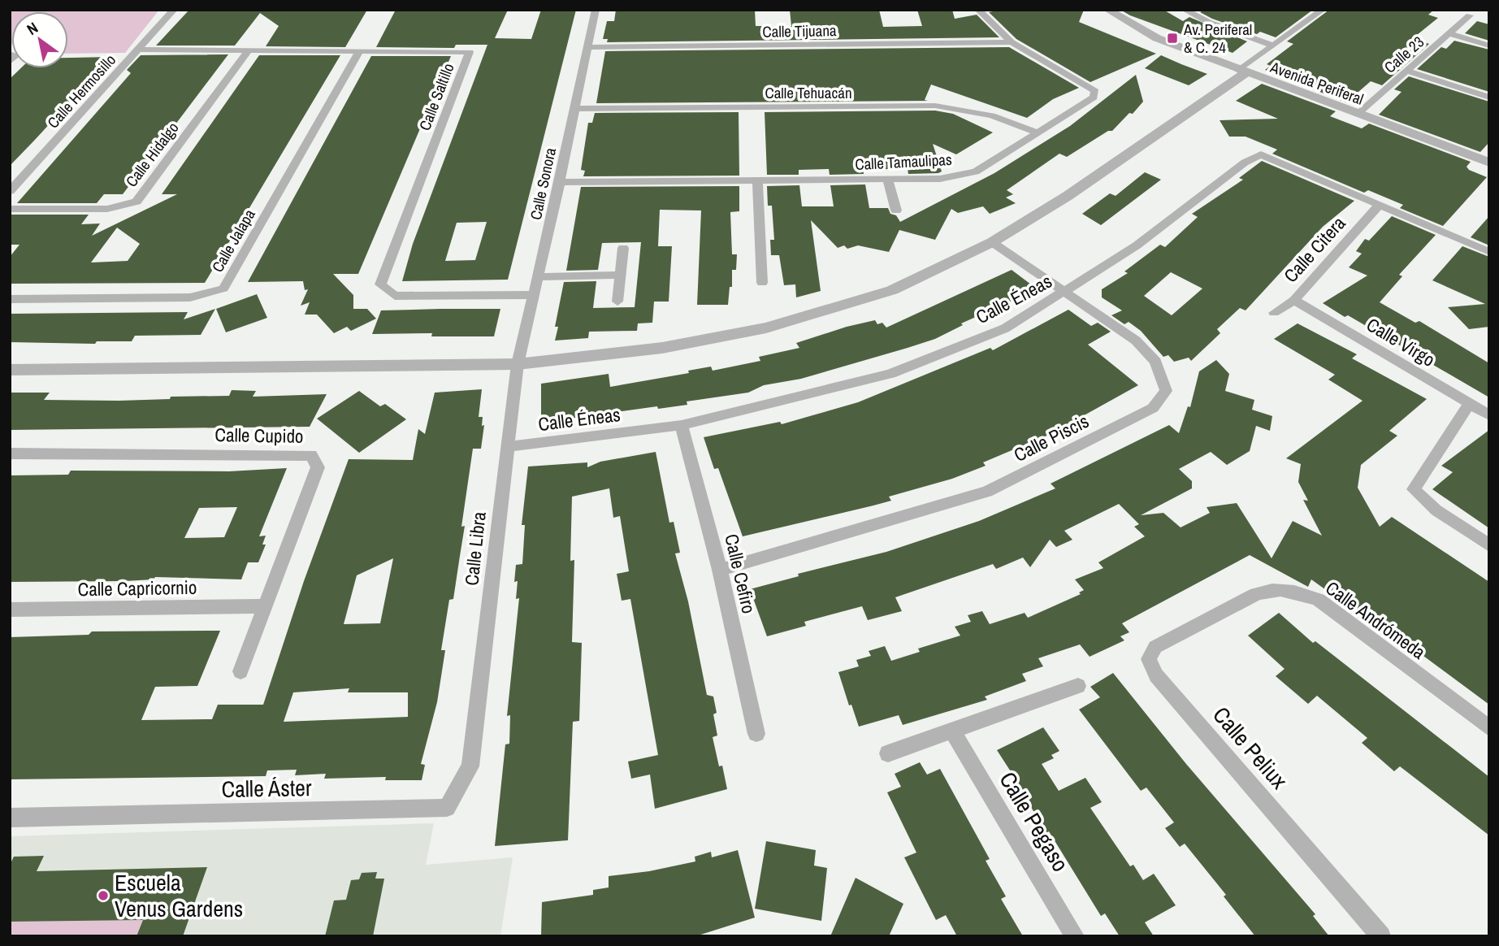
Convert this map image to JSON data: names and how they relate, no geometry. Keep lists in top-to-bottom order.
{
  "streets": {
    "street": [
      "Calle Tijuana",
      "Calle 23",
      "Avenida Periferal",
      "Calle Hermosillo",
      "Calle Tehuacán",
      "Calle Saltillo",
      "Calle Hidalgo",
      "Calle Tamaulipas",
      "Calle Sonora",
      "Calle Jalapa",
      "Calle Citera",
      "Calle Éneas",
      "Calle Virgo",
      "Calle Cupido",
      "Calle Piscis",
      "Calle Libra",
      "Calle Cefiro",
      "Calle Capricornio",
      "Calle Andrómeda",
      "Calle Peliux",
      "Calle Áster",
      "Calle Pegaso"
    ]
  },
  "crossings": [
    ["Calle Tijuana", "Calle Tamaulipas"],
    ["Calle Tijuana", "Calle Sonora"],
    ["Calle 23", "Avenida Periferal"],
    ["Calle Hermosillo", "Calle Saltillo"],
    ["Calle Tehuacán", "Calle Tamaulipas"],
    ["Calle Tehuacán", "Calle Sonora"],
    ["Calle Saltillo", "Calle Hidalgo"],
    ["Calle Saltillo", "Calle Sonora"],
    ["Calle Saltillo", "Calle Jalapa"],
    ["Calle Tamaulipas", "Calle Sonora"],
    ["Calle Sonora", "Calle Libra"],
    ["Calle Citera", "Calle Éneas"],
    ["Calle Citera", "Calle Virgo"],
    ["Calle Éneas", "Calle Piscis"],
    ["Calle Éneas", "Calle Libra"],
    ["Calle Éneas", "Calle Cefiro"],
    ["Calle Cupido", "Calle Capricornio"],
    ["Calle Piscis", "Calle Cefiro"],
    ["Calle Libra", "Calle Áster"],
    ["Calle Andrómeda", "Calle Peliux"]
  ],
  "places": {
    "transit": ["Av. Periferal & C. 24"],
    "other": ["Escuela Venus Gardens"]
  },
  "north": "top left"
}
